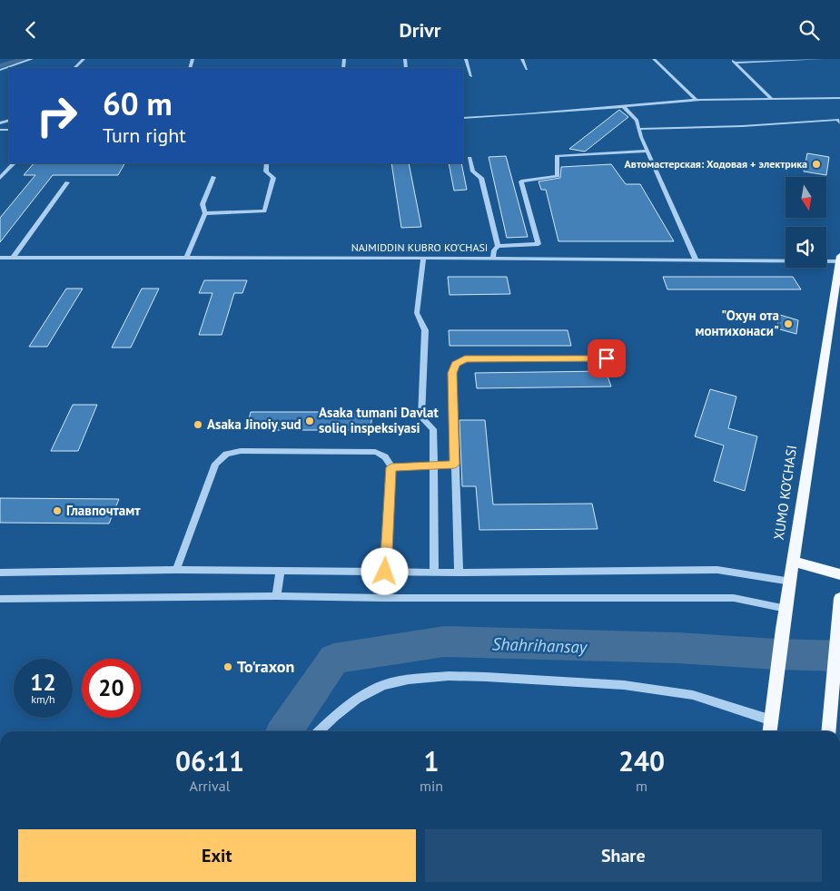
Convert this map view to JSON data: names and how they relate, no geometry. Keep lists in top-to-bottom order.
{
  "streets": {
    "main road": ["XUMO KO’CHASI"],
    "street": ["NAJMIDDIN KUBRO KO'CHASI"]
  },
  "crossings": [
    ["NAJMIDDIN KUBRO KO'CHASI", "XUMO KO’CHASI"]
  ],
  "water": ["Shahrihansay"],
  "places": [
    "Автомастерская: Ходовая + электрика",
    "\"Охун ота монтихонаси\"",
    "Asaka tumani Davlat soliq inspeksiyasi",
    "Asaka Jinoiy sud",
    "Главпочтамт",
    "To'raxon"
  ],
  "north": "bottom",
  "page": {
    "header": "Drivr",
    "turn": ["60 m", "Turn right"],
    "speed": "12 km/h",
    "limit": "20",
    "eta": [
      "06:11",
      "Arrival",
      "1",
      "min",
      "240",
      "m"
    ],
    "buttons": ["Exit", "Share"]
  }
}
